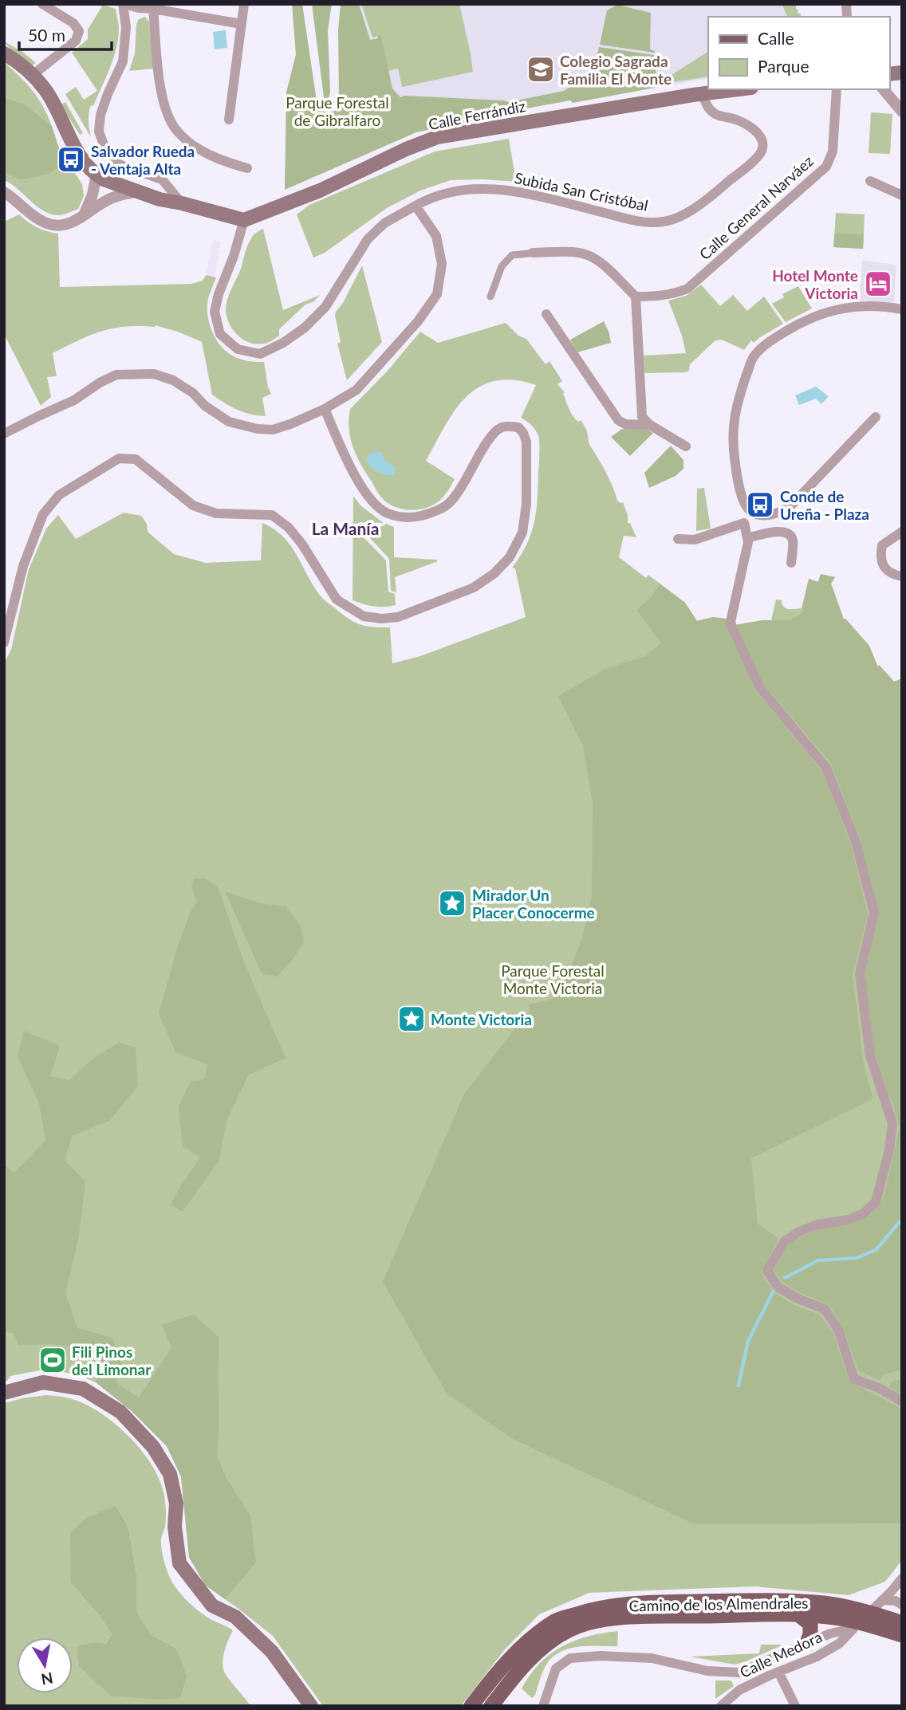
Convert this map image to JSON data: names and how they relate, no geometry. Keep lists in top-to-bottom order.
{
  "streets": {
    "main road": ["Calle Ferrándiz", "Camino de los Almendrales"],
    "street": ["Subida San Cristóbal", "Calle General Narváez", "Calle Medora"]
  },
  "crossings": [
    ["Calle Ferrándiz", "Subida San Cristóbal"],
    ["Camino de los Almendrales", "Calle Medora"]
  ],
  "districts": ["La Manía"],
  "parks": ["Parque Forestal de Gibralfaro", "Parque Forestal Monte Victoria"],
  "places": {
    "school or university": ["Colegio Sagrada Familia El Monte"],
    "bus stop": ["Salvador Rueda - Ventaja Alta", "Conde de Ureña - Plaza"],
    "hotel": ["Hotel Monte Victoria"],
    "place": ["Mirador Un Placer Conocerme", "Monte Victoria"],
    "sports": ["Fili Pinos del Limonar"]
  },
  "legend": ["Calle", "Parque"],
  "scale_bar": "50 m",
  "north": "bottom"
}
